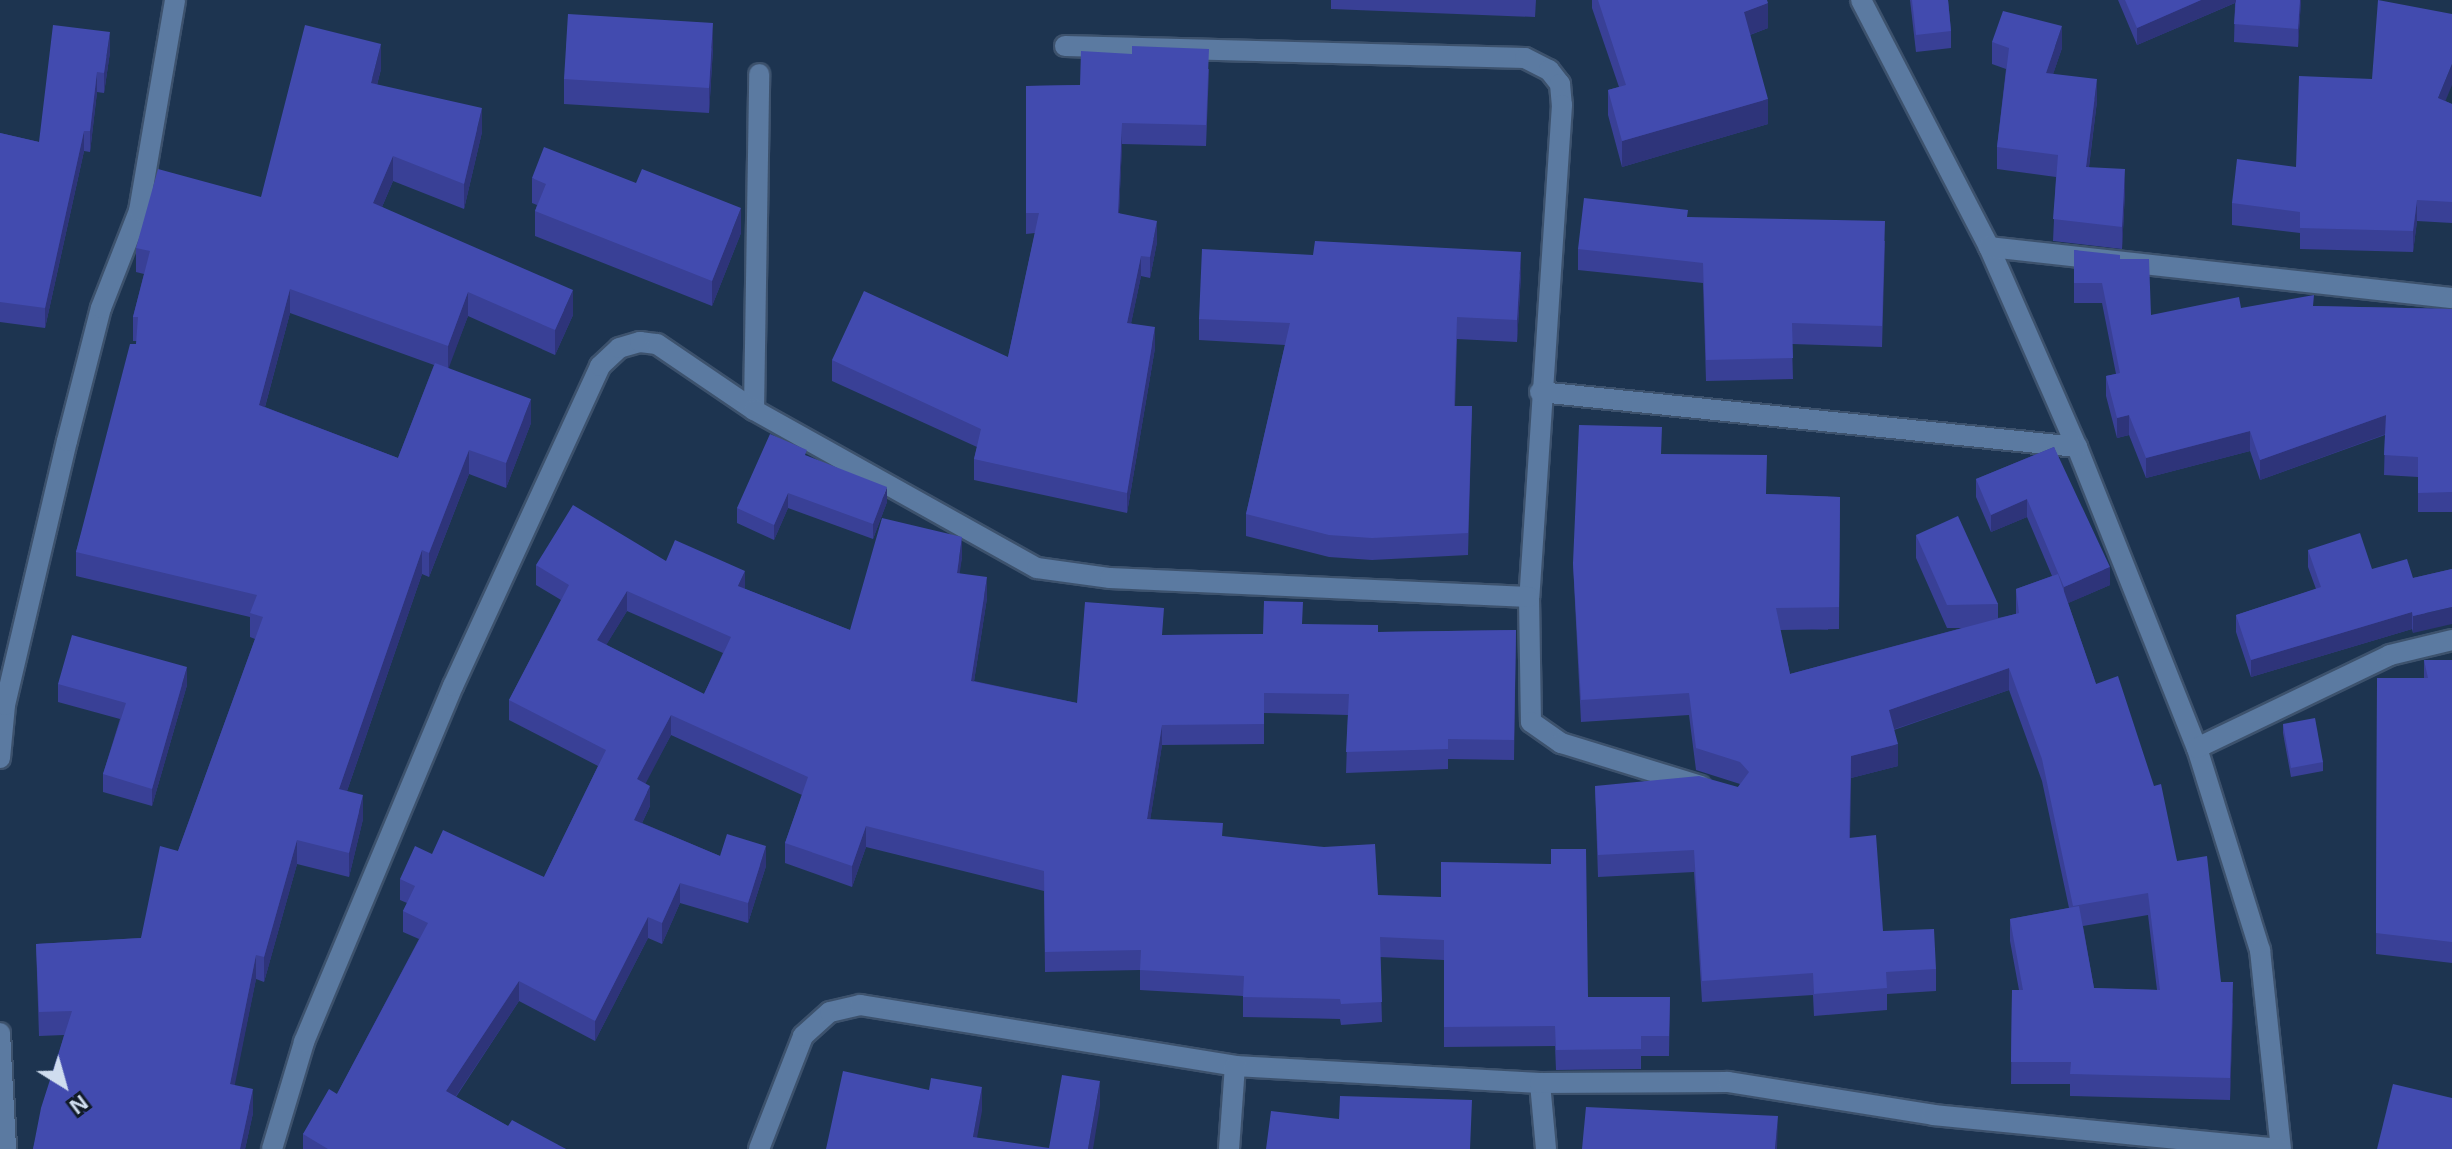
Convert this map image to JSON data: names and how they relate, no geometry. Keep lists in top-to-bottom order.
{
  "north": "bottom right"
}
